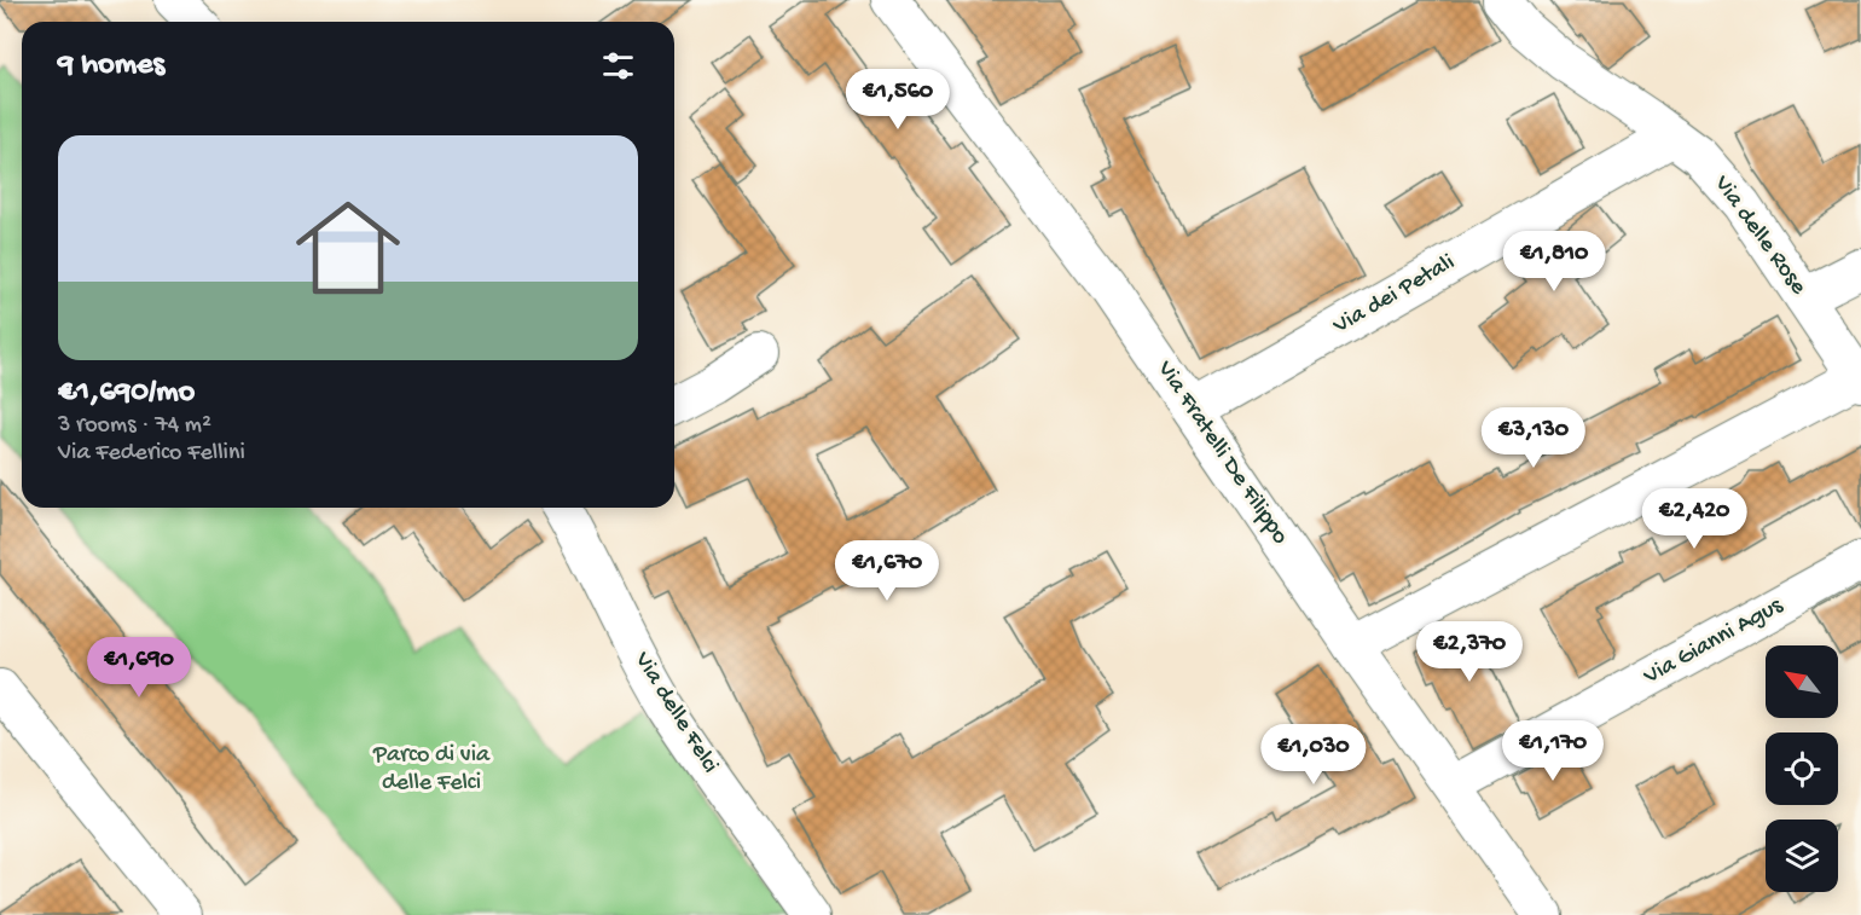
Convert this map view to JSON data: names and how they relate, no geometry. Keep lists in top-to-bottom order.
{
  "streets": {
    "street": [
      "Via delle Rose",
      "Via dei Petali",
      "Via Fratelli De Filippo",
      "Via Gianni Agus",
      "Via delle Felci"
    ]
  },
  "crossings": [
    ["Via delle Rose", "Via dei Petali"],
    ["Via dei Petali", "Via Fratelli De Filippo"],
    ["Via Fratelli De Filippo", "Via Gianni Agus"]
  ],
  "parks": ["Parco di via delle Felci"],
  "north": "top left",
  "page": {
    "heading": "9 homes",
    "price": [
      "€1,560",
      "€1,810",
      "€3,130",
      "€2,420",
      "€1,670",
      "€2,370",
      "€1,690",
      "€1,170",
      "€1,030"
    ],
    "list": [
      {
        "name": "€1,690/mo",
        "note": "3 rooms · 74 m² · Via Federico Fellini"
      }
    ]
  }
}
